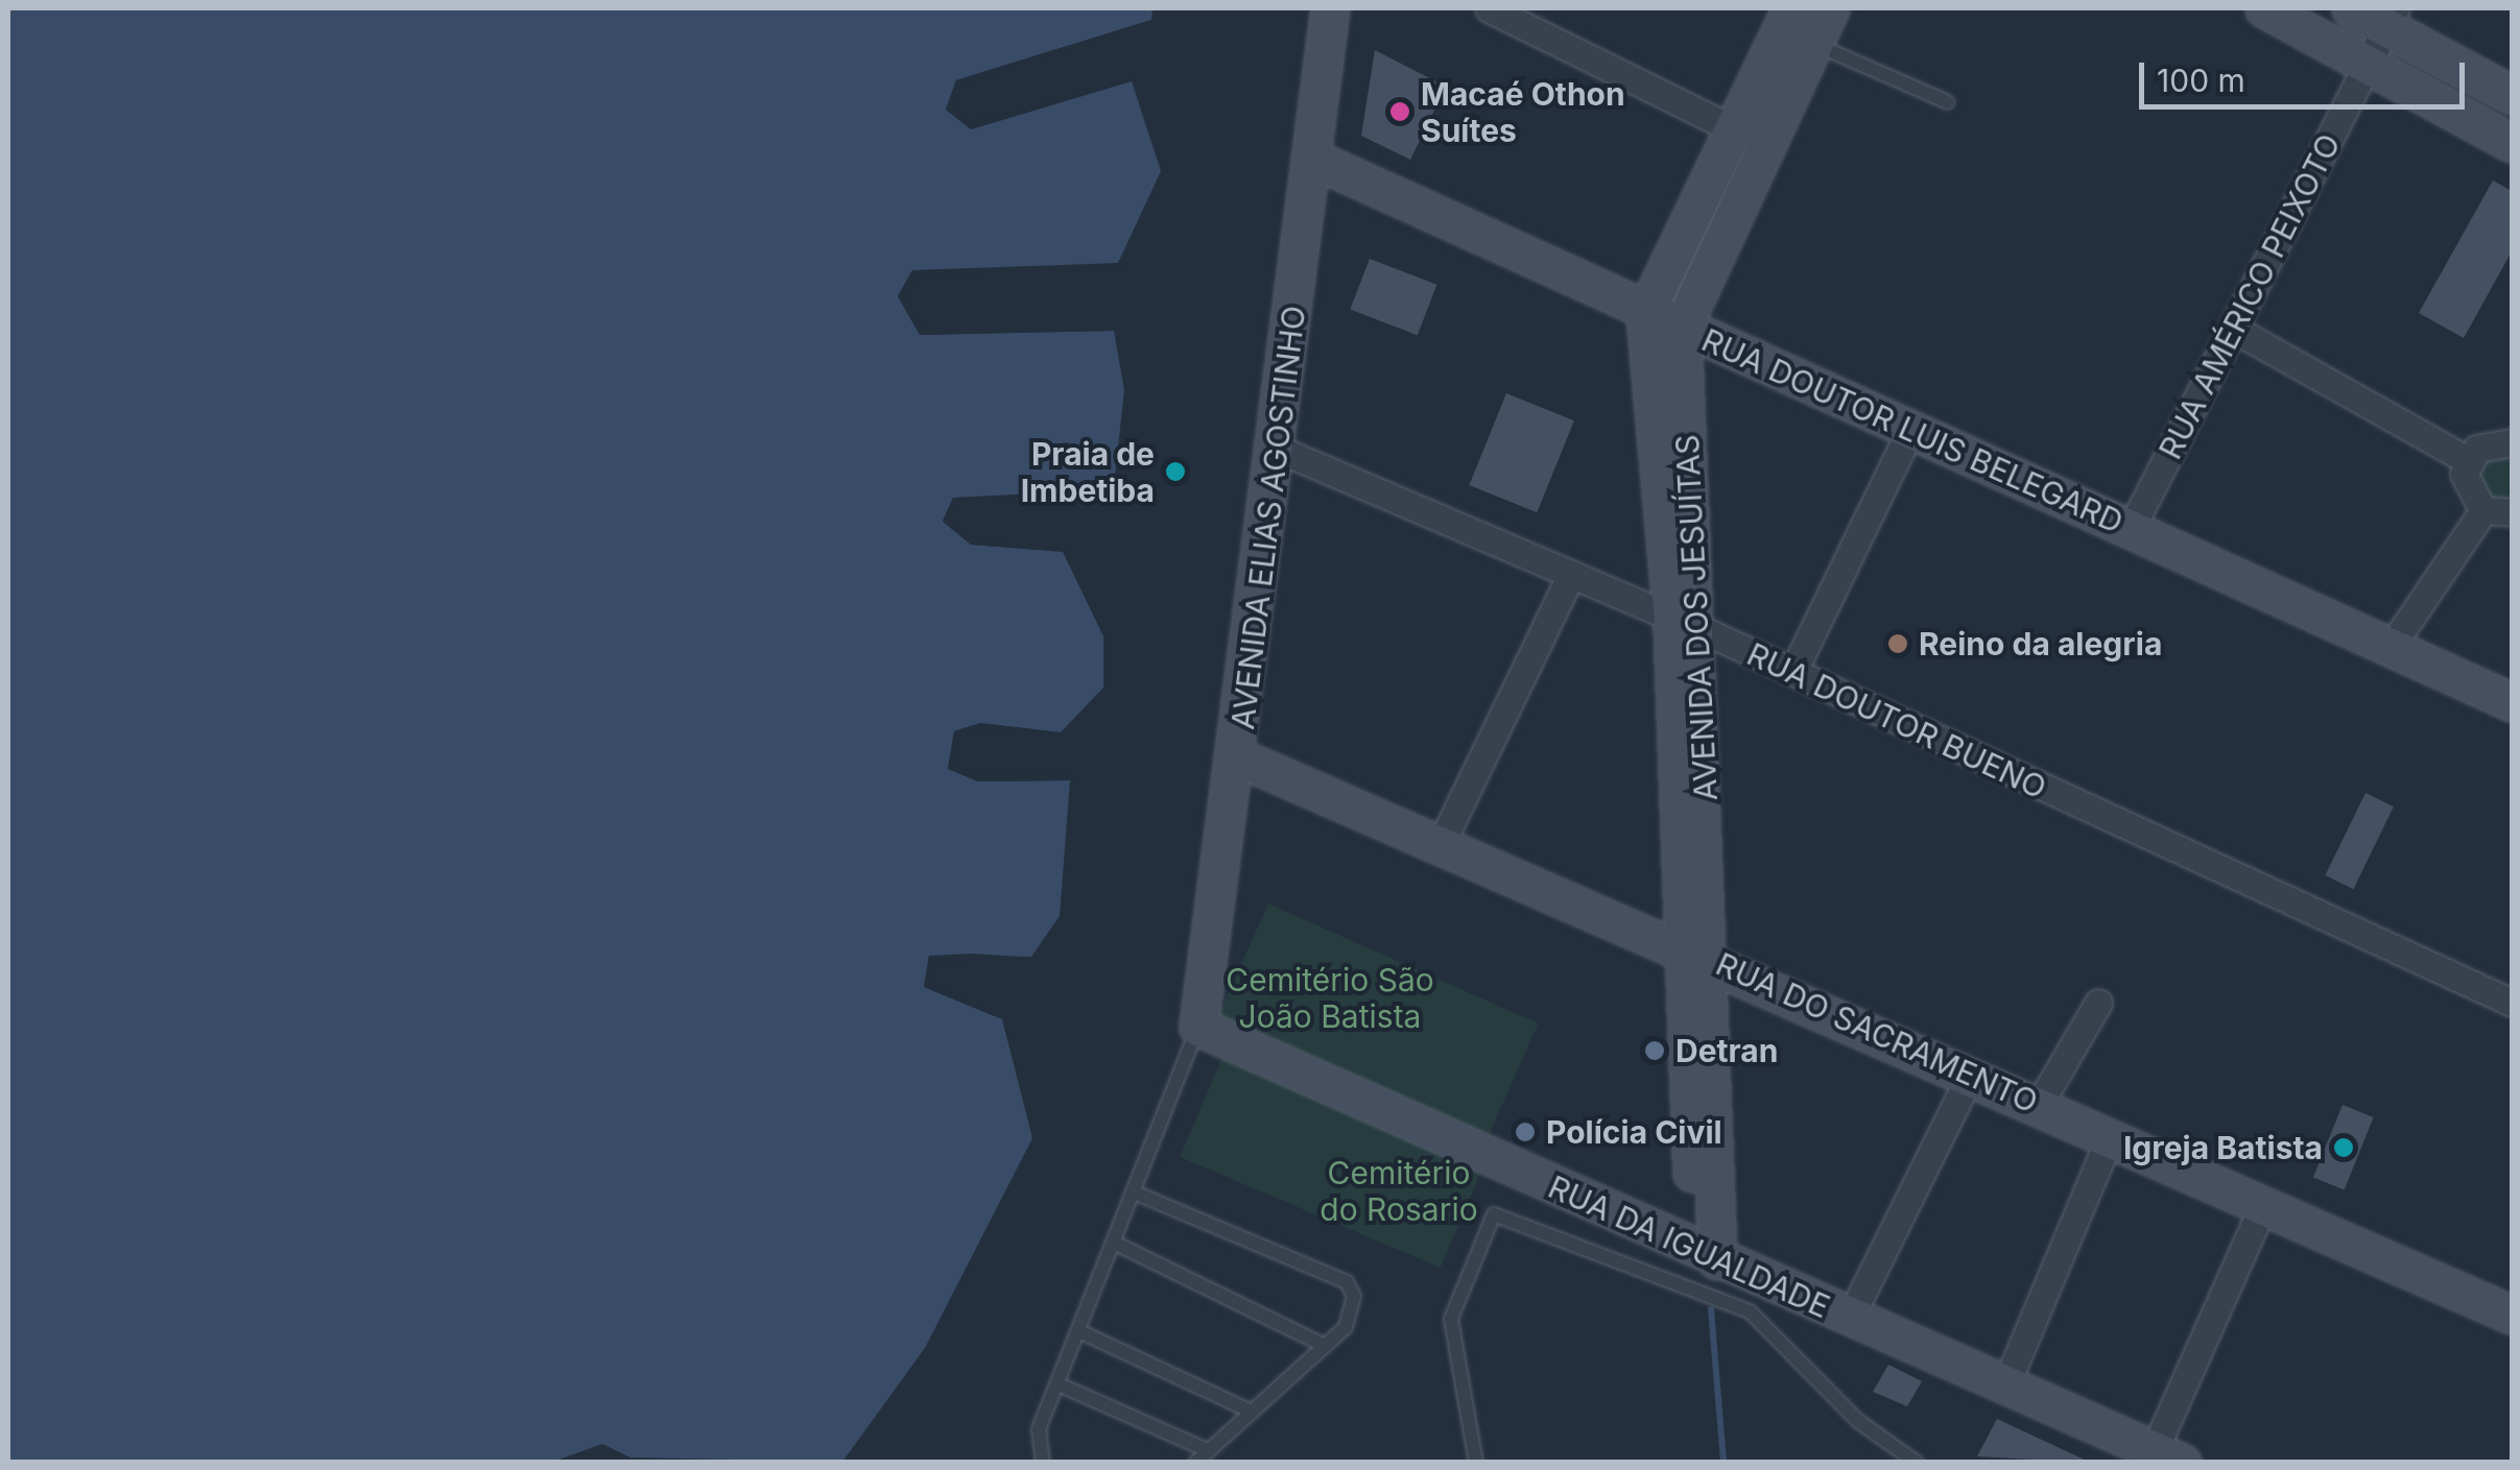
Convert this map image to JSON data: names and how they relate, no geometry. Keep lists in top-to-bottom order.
{
  "streets": {
    "street": [
      "RUA AMÉRICO PEIXOTO",
      "RUA DOUTOR LUIS BELEGARD",
      "AVENIDA ELIAS AGOSTINHO",
      "AVENIDA DOS JESUÍTAS",
      "RUA DOUTOR BUENO",
      "RUA DO SACRAMENTO",
      "RUA DA IGUALDADE"
    ]
  },
  "crossings": [
    ["RUA AMÉRICO PEIXOTO", "RUA DOUTOR LUIS BELEGARD"],
    ["RUA DOUTOR LUIS BELEGARD", "AVENIDA ELIAS AGOSTINHO"],
    ["RUA DOUTOR LUIS BELEGARD", "AVENIDA DOS JESUÍTAS"],
    ["AVENIDA ELIAS AGOSTINHO", "RUA DOUTOR BUENO"],
    ["AVENIDA ELIAS AGOSTINHO", "RUA DO SACRAMENTO"],
    ["AVENIDA ELIAS AGOSTINHO", "RUA DA IGUALDADE"],
    ["AVENIDA DOS JESUÍTAS", "RUA DOUTOR BUENO"],
    ["AVENIDA DOS JESUÍTAS", "RUA DO SACRAMENTO"],
    ["AVENIDA DOS JESUÍTAS", "RUA DA IGUALDADE"]
  ],
  "parks": ["Cemitério São João Batista", "Cemitério do Rosario"],
  "places": [
    "Macaé Othon Suítes",
    "Praia de Imbetiba",
    "Reino da alegria",
    "Detran",
    "Polícia Civil",
    "Igreja Batista"
  ],
  "scale_bar": "100 m"
}
